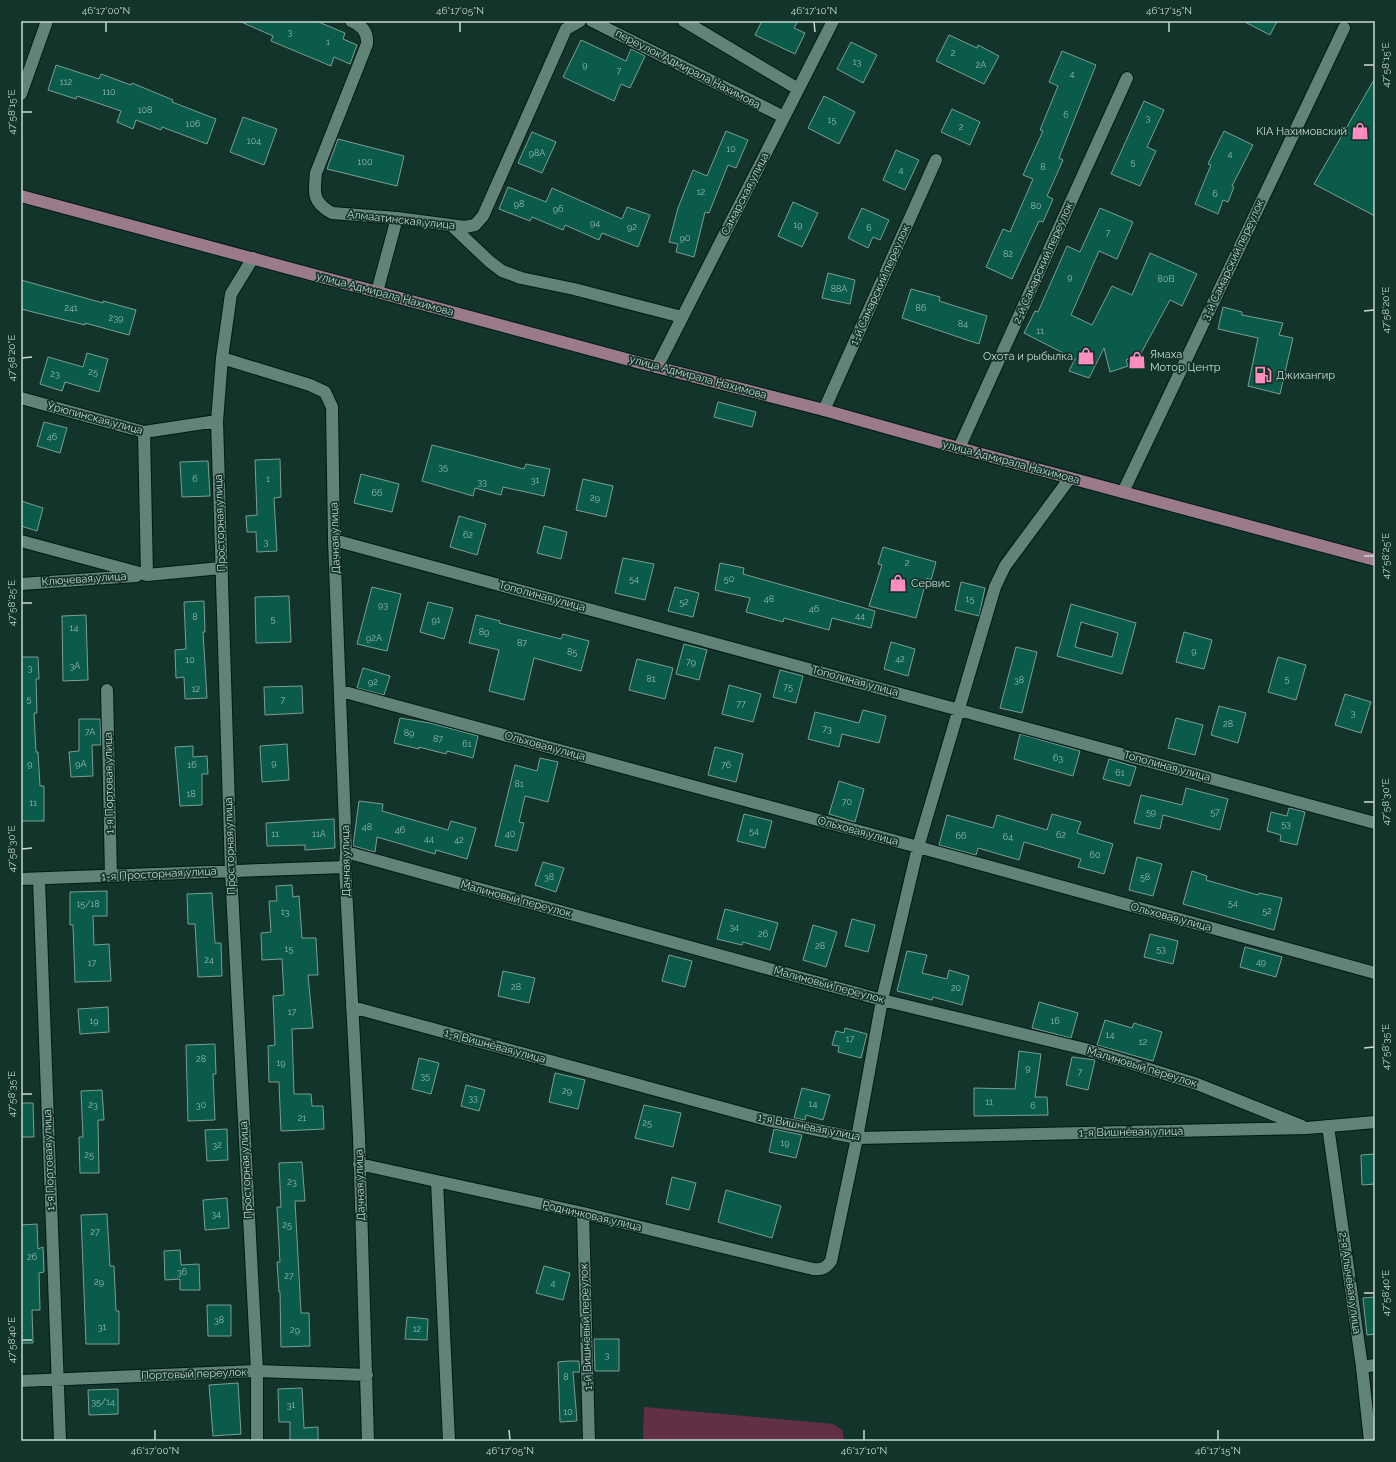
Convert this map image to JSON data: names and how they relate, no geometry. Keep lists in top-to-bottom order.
{
  "streets": {
    "main road": ["улица Адмирала Нахимова"],
    "street": [
      "переулок Адмирала Нахимова",
      "Самарская улица",
      "Алмаатинская улица",
      "3-й Самарский переулок",
      "2-й Самарский переулок",
      "1-й Самарский переулок",
      "Урюпинская улица",
      "Просторная улица",
      "Дачная улица",
      "Ключевая улица",
      "Тополиная улица",
      "Ольховая улица",
      "1-я Портовая улица",
      "1-я Просторная улица",
      "Малиновый переулок",
      "1-я Вишнёвая улица",
      "Родничковая улица",
      "2-я Алычёвая улица",
      "1-й Вишнёвый переулок",
      "Портовый переулок"
    ]
  },
  "crossings": [
    ["переулок Адмирала Нахимова", "Самарская улица"],
    ["Самарская улица", "улица Адмирала Нахимова"],
    ["3-й Самарский переулок", "улица Адмирала Нахимова"],
    ["2-й Самарский переулок", "улица Адмирала Нахимова"],
    ["1-й Самарский переулок", "улица Адмирала Нахимова"],
    ["улица Адмирала Нахимова", "Просторная улица"],
    ["Урюпинская улица", "Просторная улица"],
    ["Просторная улица", "Дачная улица"],
    ["Просторная улица", "Ключевая улица"],
    ["Просторная улица", "1-я Просторная улица"],
    ["Просторная улица", "Портовый переулок"],
    ["Дачная улица", "Тополиная улица"],
    ["Дачная улица", "Ольховая улица"],
    ["Дачная улица", "1-я Просторная улица"],
    ["Дачная улица", "Малиновый переулок"],
    ["Дачная улица", "1-я Вишнёвая улица"],
    ["Дачная улица", "Родничковая улица"],
    ["Дачная улица", "Портовый переулок"],
    ["1-я Портовая улица", "1-я Просторная улица"],
    ["1-я Портовая улица", "Портовый переулок"],
    ["Малиновый переулок", "1-я Вишнёвая улица"],
    ["1-я Вишнёвая улица", "Родничковая улица"],
    ["1-я Вишнёвая улица", "2-я Алычёвая улица"],
    ["Родничковая улица", "1-й Вишнёвый переулок"]
  ],
  "places": {
    "shop": [
      "KIA Нахимовский",
      "Охота и рыбылка",
      "Ямаха Мотор Центр",
      "Сервис"
    ],
    "fuel station": ["Джихангир"]
  },
  "house_numbers": [
    "3",
    "1",
    "2",
    "13",
    "9",
    "2А",
    "7",
    "4",
    "112",
    "110",
    "108",
    "6",
    "3",
    "15",
    "106",
    "2",
    "104",
    "10",
    "98А",
    "4",
    "100",
    "5",
    "8",
    "4",
    "12",
    "6",
    "98",
    "80",
    "96",
    "94",
    "19",
    "92",
    "6",
    "7",
    "90",
    "82",
    "9",
    "80В",
    "88А",
    "241",
    "86",
    "239",
    "84",
    "11",
    "25",
    "23",
    "46",
    "35",
    "6",
    "1",
    "31",
    "33",
    "66",
    "29",
    "62",
    "3",
    "2",
    "54",
    "50",
    "48",
    "15",
    "52",
    "93",
    "46",
    "44",
    "8",
    "5",
    "91",
    "14",
    "89",
    "92А",
    "87",
    "9",
    "85",
    "42",
    "10",
    "79",
    "3А",
    "3",
    "81",
    "5",
    "38",
    "92",
    "75",
    "12",
    "5",
    "7",
    "77",
    "3",
    "28",
    "73",
    "7А",
    "89",
    "87",
    "61",
    "63",
    "9",
    "9",
    "9А",
    "16",
    "76",
    "61",
    "81",
    "18",
    "70",
    "11",
    "59",
    "57",
    "53",
    "48",
    "46",
    "54",
    "11",
    "11А",
    "40",
    "62",
    "66",
    "64",
    "44",
    "42",
    "60",
    "38",
    "58",
    "54",
    "15/18",
    "52",
    "13",
    "34",
    "26",
    "28",
    "15",
    "53",
    "24",
    "49",
    "17",
    "28",
    "20",
    "17",
    "19",
    "16",
    "14",
    "17",
    "12",
    "28",
    "19",
    "9",
    "7",
    "35",
    "29",
    "33",
    "11",
    "14",
    "23",
    "30",
    "6",
    "21",
    "25",
    "19",
    "32",
    "25",
    "23",
    "34",
    "25",
    "27",
    "26",
    "36",
    "27",
    "29",
    "4",
    "38",
    "31",
    "12",
    "29",
    "3",
    "8",
    "35/14",
    "31",
    "10"
  ],
  "coordinates": [
    "46°17'00\"N",
    "46°17'05\"N",
    "46°17'10\"N",
    "46°17'15\"N",
    "47°58'15\"E",
    "47°58'20\"E",
    "47°58'25\"E",
    "47°58'30\"E",
    "47°58'35\"E",
    "47°58'40\"E"
  ]
}
